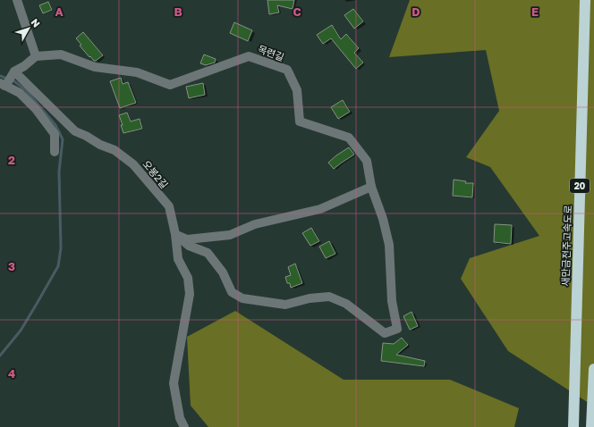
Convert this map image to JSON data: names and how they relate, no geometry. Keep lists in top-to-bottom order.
{
  "streets": {
    "highway": ["20", "새만금전주고속도로"],
    "street": ["목련길", "오봉2길"]
  },
  "crossings": [
    ["목련길", "오봉2길"]
  ],
  "north": "top right",
  "grid": {
    "columns": [
      "A",
      "B",
      "C",
      "D",
      "E"
    ],
    "rows": ["2", "3", "4"]
  }
}
